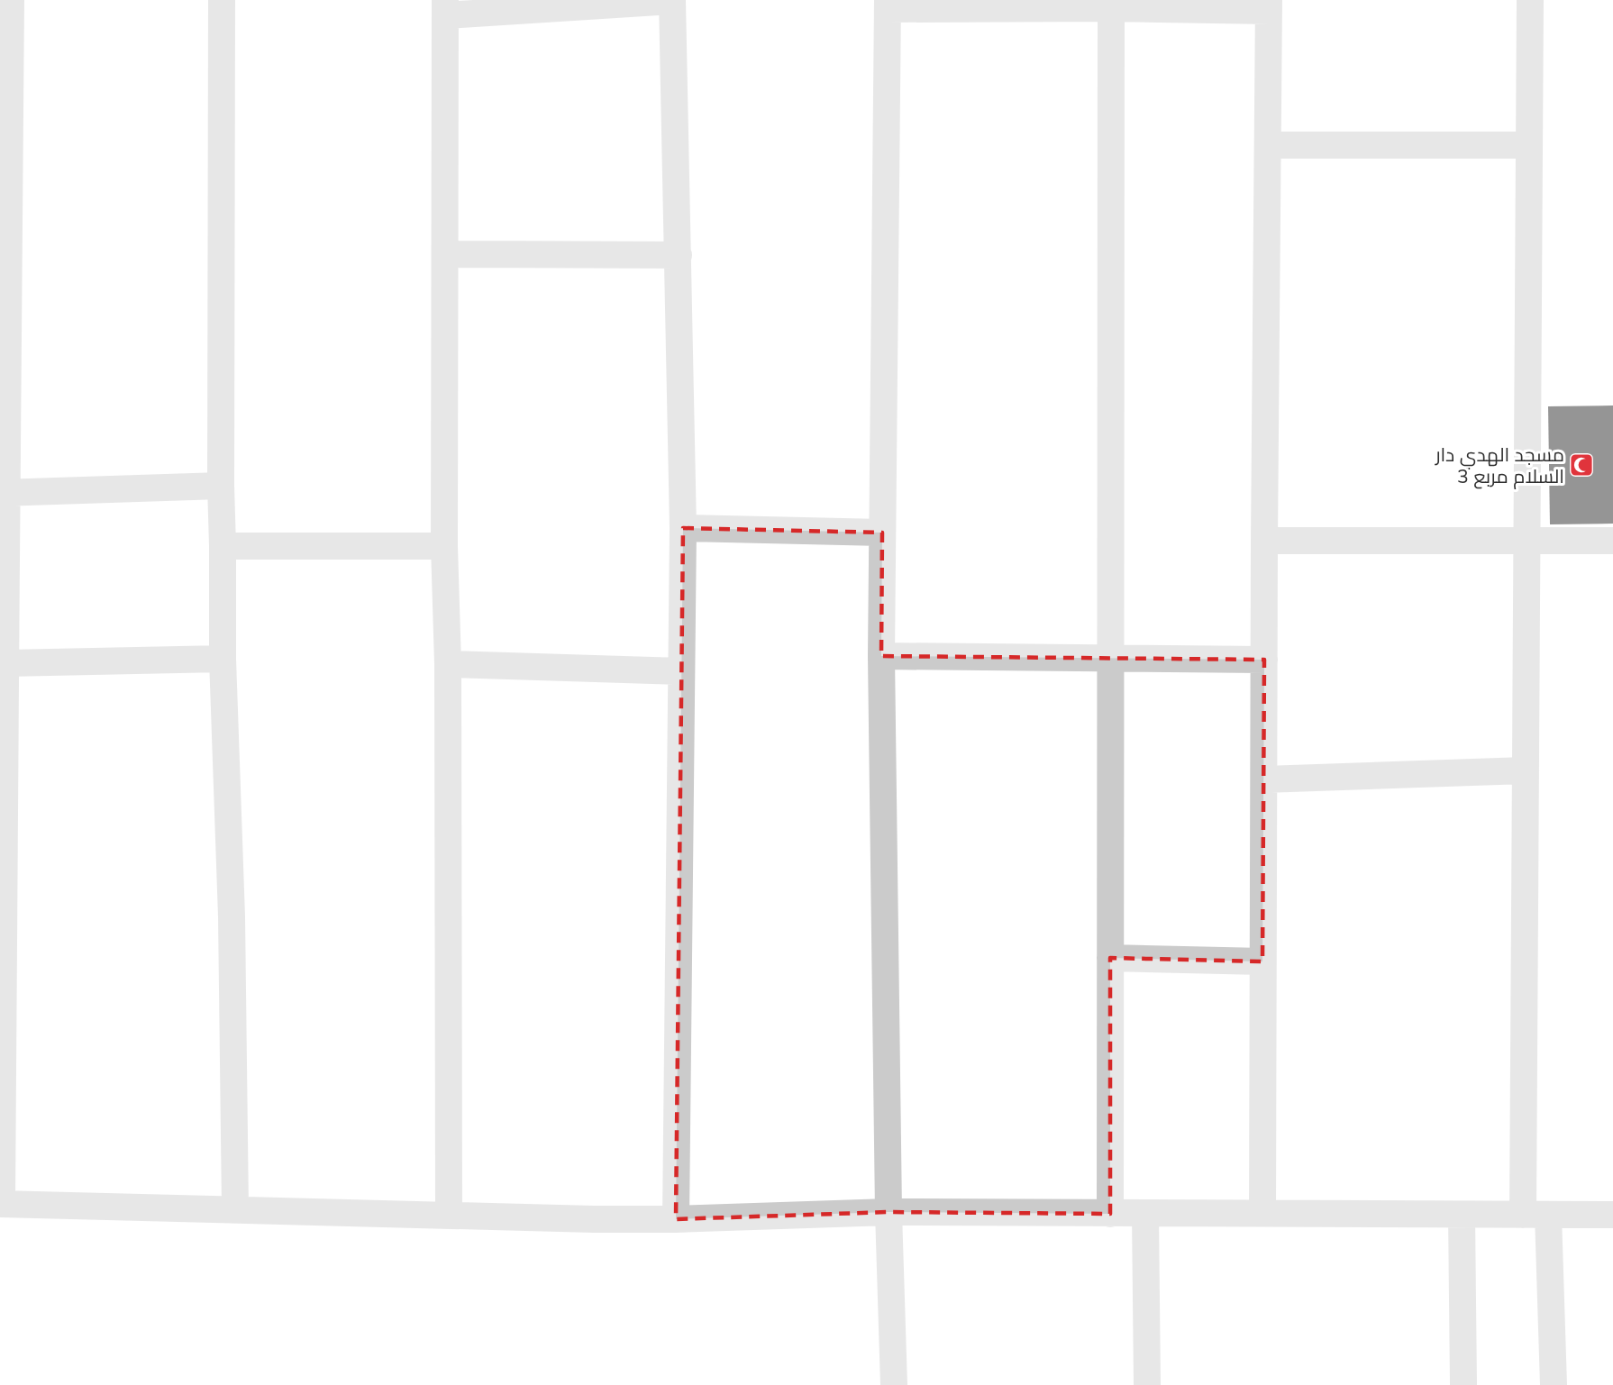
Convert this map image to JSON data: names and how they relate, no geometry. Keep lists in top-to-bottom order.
{
  "places": {
    "mosque": ["مسجد الهدي دار السلام مربع 3"]
  }
}
